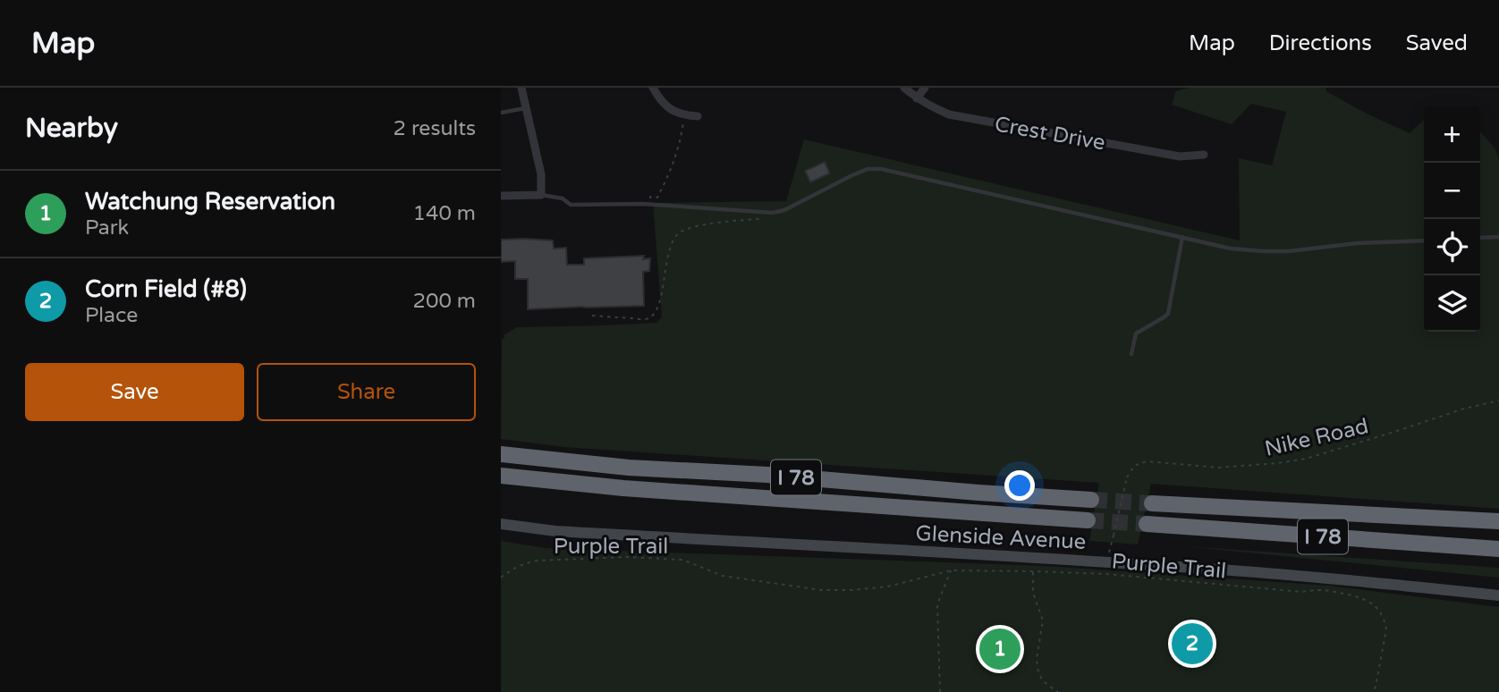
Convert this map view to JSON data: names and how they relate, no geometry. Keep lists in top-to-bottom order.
{
  "streets": {
    "highway": ["I 78"],
    "main road": ["Glenside Avenue"],
    "street": ["Crest Drive"],
    "path": ["Nike Road", "Purple Trail"]
  },
  "crossings": [
    ["Nike Road", "Glenside Avenue"]
  ],
  "page": {
    "header": "Map",
    "nav": ["Map", "Directions", "Saved"],
    "heading": ["Nearby", "2 results"],
    "map_buttons": ["+", "−"],
    "list": [
      {
        "mark": "1",
        "name": "Watchung Reservation",
        "note": "Park",
        "value": "140 m"
      },
      {
        "mark": "2",
        "name": "Corn Field (#8)",
        "note": "Place",
        "value": "200 m"
      }
    ],
    "buttons": ["Save", "Share"],
    "pins": ["2", "1"]
  }
}
